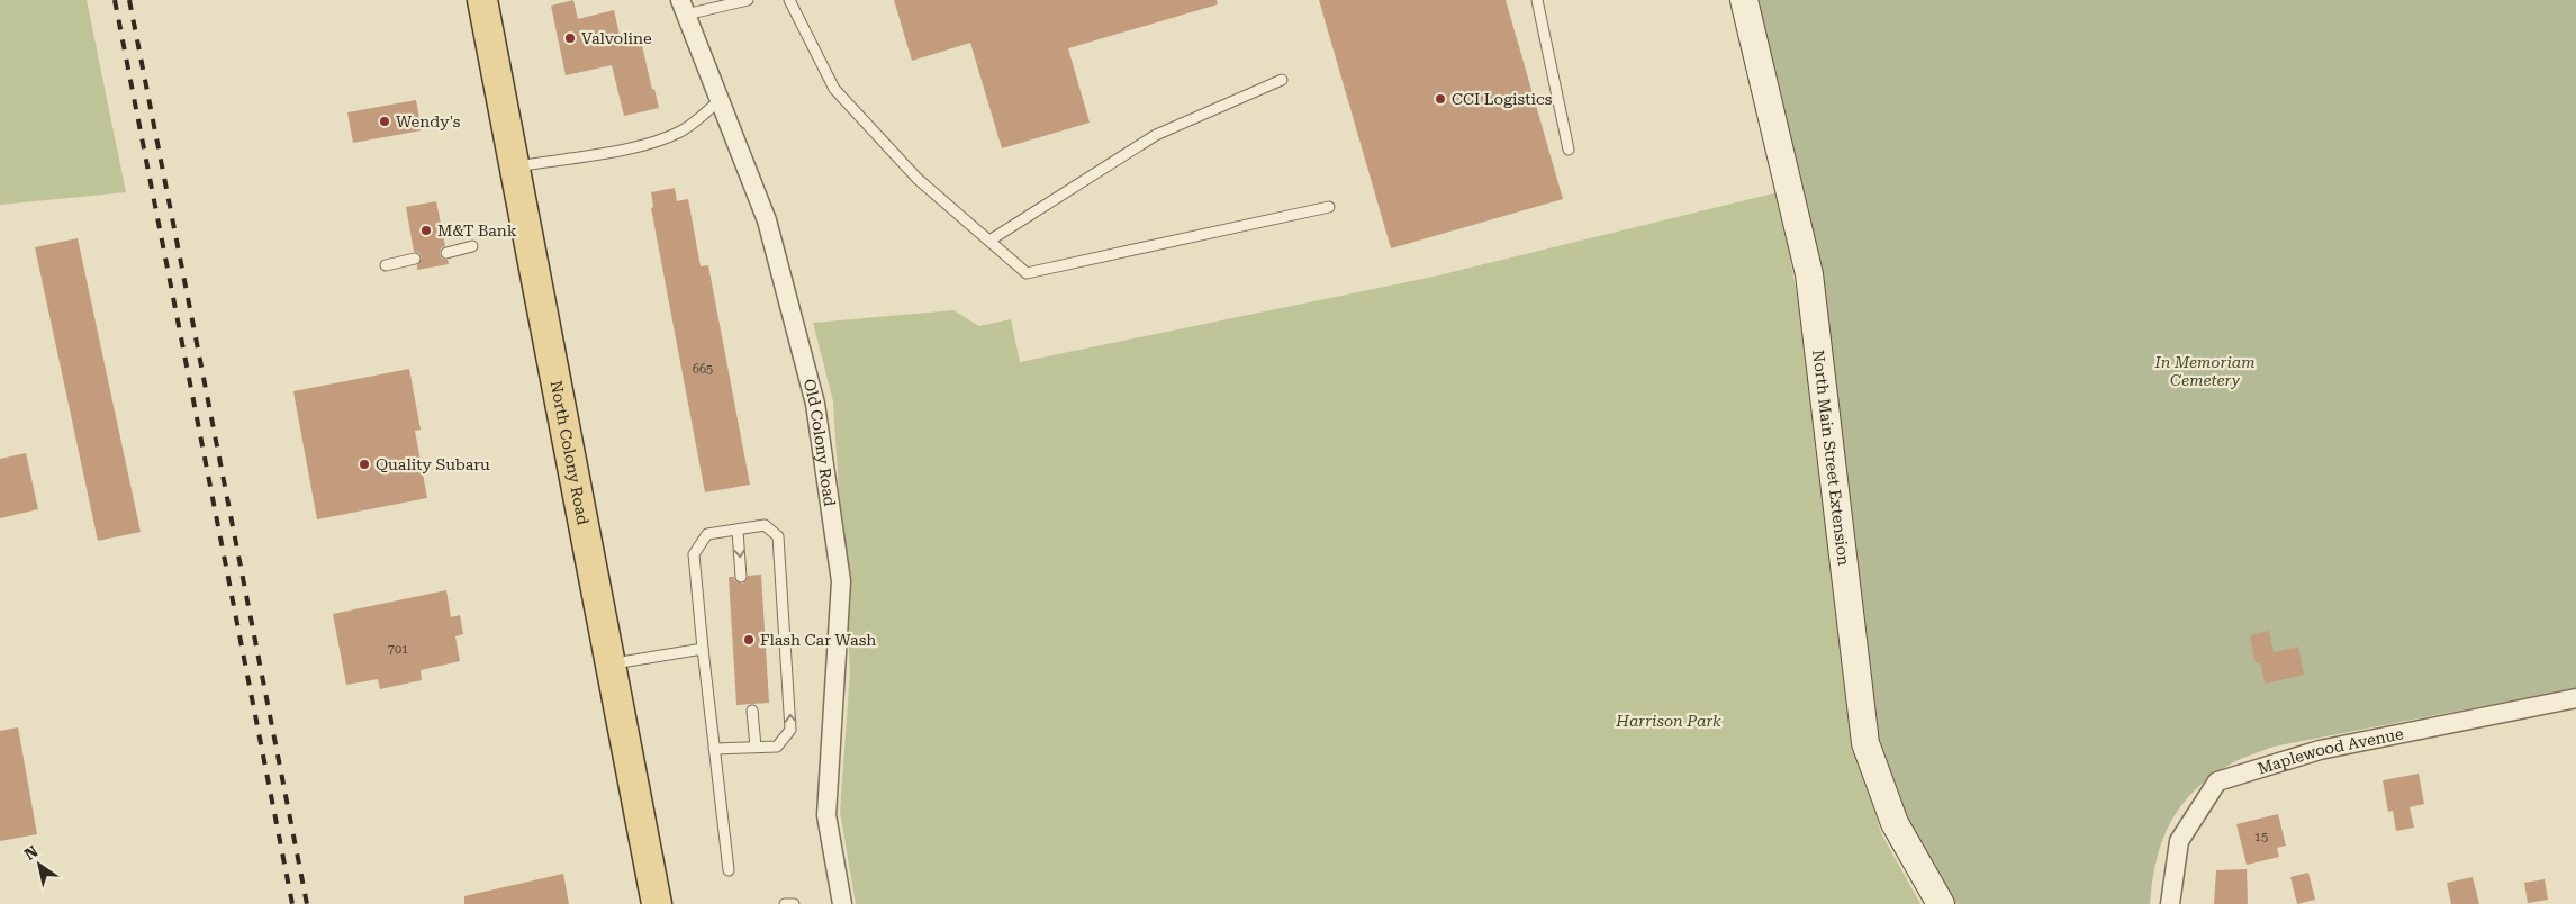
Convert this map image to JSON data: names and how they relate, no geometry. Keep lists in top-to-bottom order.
{
  "streets": {
    "main road": ["North Colony Road"],
    "street": ["Old Colony Road", "North Main Street Extension", "Maplewood Avenue"]
  },
  "parks": ["In Memoriam Cemetery", "Harrison Park"],
  "places": [
    "Valvoline",
    "CCI Logistics",
    "Wendy's",
    "M&T Bank",
    "Quality Subaru",
    "Flash Car Wash"
  ],
  "house_numbers": ["665", "701", "15"],
  "north": "top left"
}
